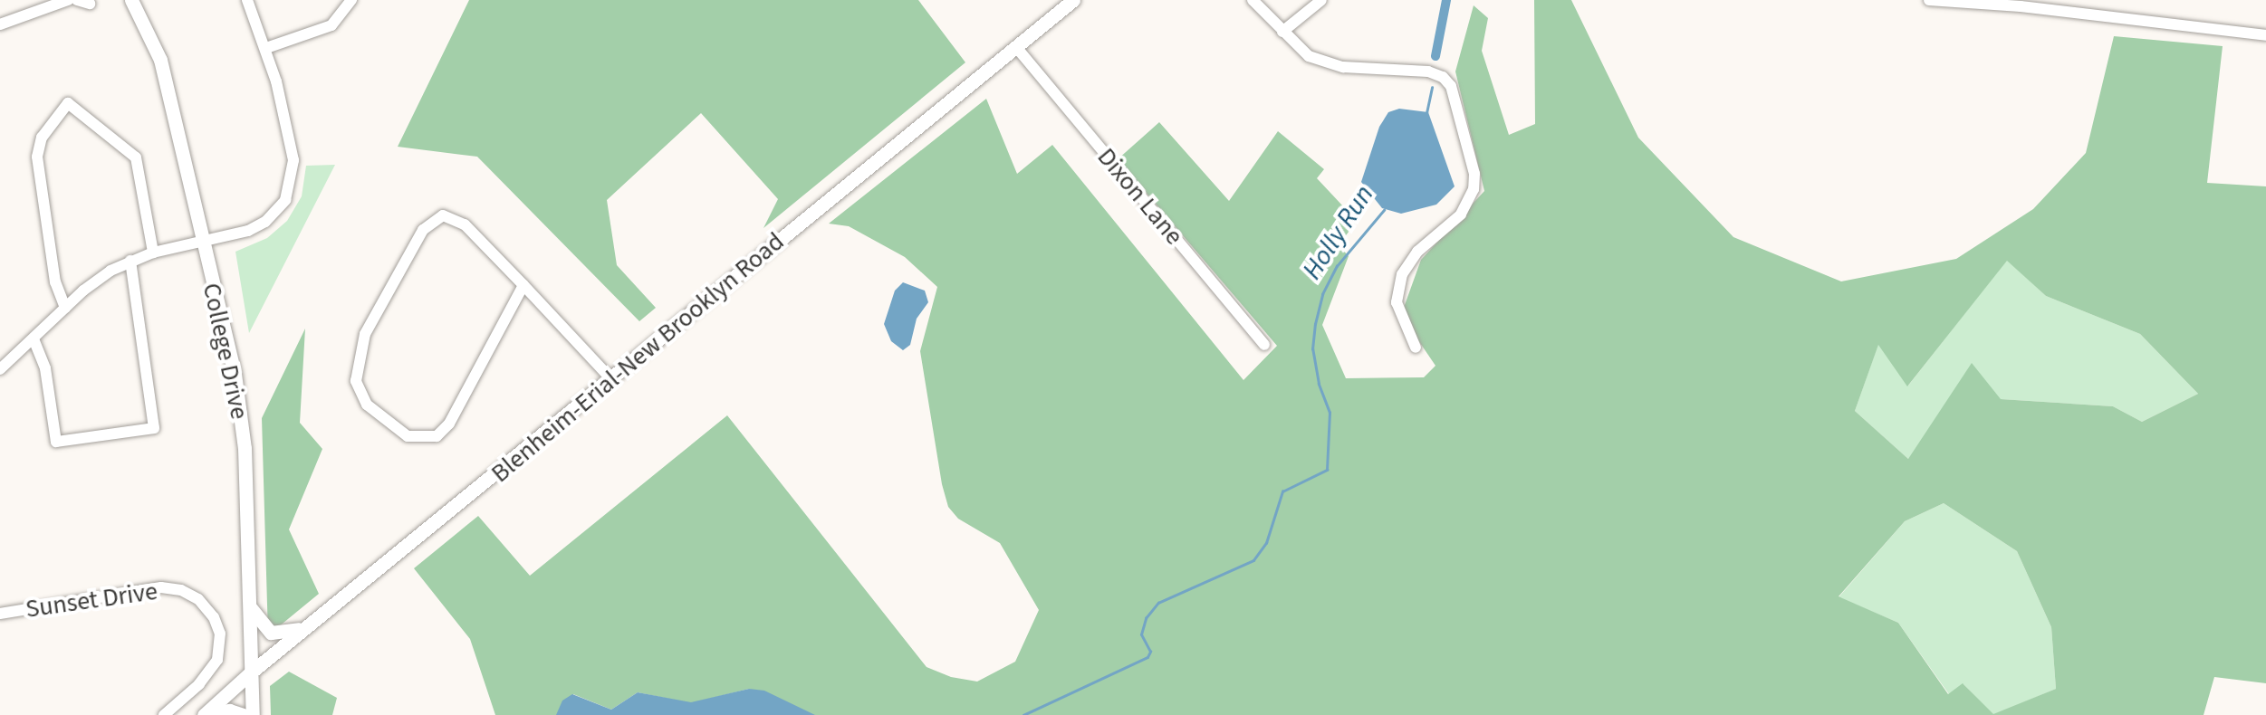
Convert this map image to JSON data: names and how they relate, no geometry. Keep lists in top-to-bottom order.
{
  "streets": {
    "main road": ["College Drive", "Blenheim-Erial-New Brooklyn Road"],
    "street": ["Dixon Lane", "Sunset Drive"]
  },
  "crossings": [
    ["Dixon Lane", "Blenheim-Erial-New Brooklyn Road"],
    ["College Drive", "Blenheim-Erial-New Brooklyn Road"]
  ],
  "water": ["Holly Run"]
}
